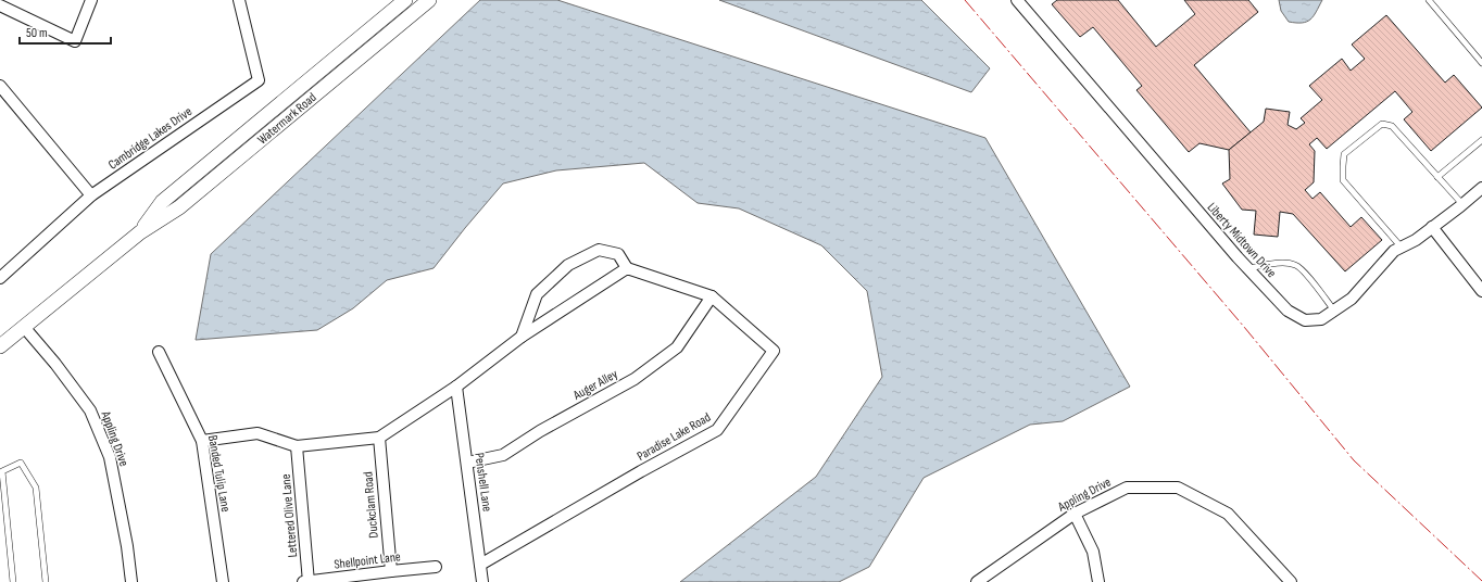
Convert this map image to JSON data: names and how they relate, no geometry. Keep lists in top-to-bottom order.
{
  "streets": {
    "street": [
      "Watermark Road",
      "Cambridge Lakes Drive",
      "Liberty Midtown Drive",
      "Auger Alley",
      "Paradise Lake Road",
      "Appling Drive",
      "Banded Tulip Lane",
      "Penshell Lane",
      "Duckclam Road",
      "Lettered Olive Lane",
      "Shellpoint Lane"
    ]
  },
  "crossings": [
    ["Watermark Road", "Appling Drive"],
    ["Auger Alley", "Paradise Lake Road"],
    ["Auger Alley", "Penshell Lane"],
    ["Paradise Lake Road", "Penshell Lane"],
    ["Duckclam Road", "Shellpoint Lane"],
    ["Lettered Olive Lane", "Shellpoint Lane"]
  ],
  "scale_bar": "50 m"
}
